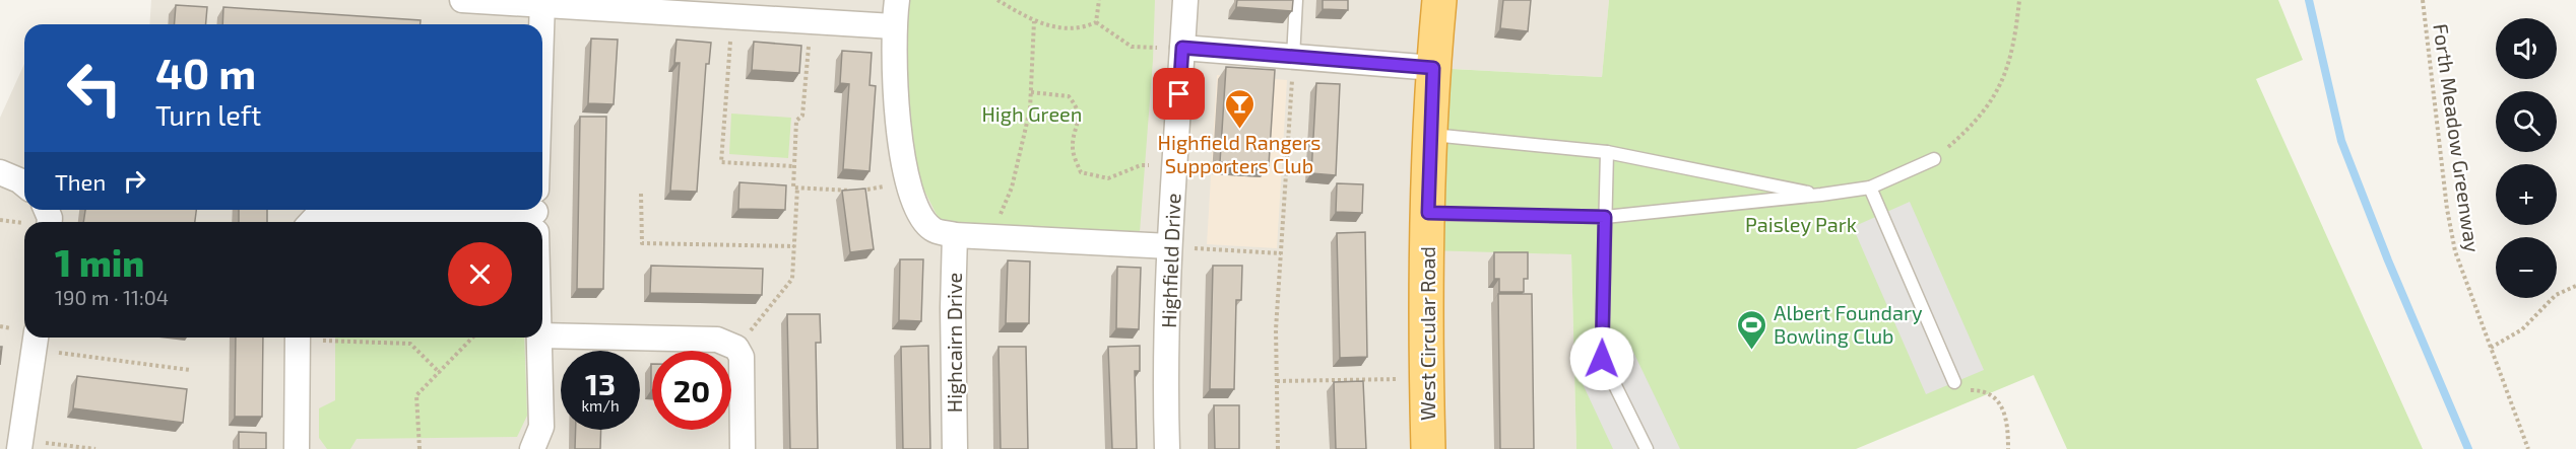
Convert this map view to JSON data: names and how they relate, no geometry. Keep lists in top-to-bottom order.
{
  "streets": {
    "highway": ["West Circular Road"],
    "street": ["Highfield Drive", "Highcairn Drive"],
    "path": ["Forth Meadow Greenway"]
  },
  "parks": ["High Green", "Paisley Park"],
  "places": {
    "bar": ["Highfield Rangers Supporters Club"],
    "sports": ["Albert Foundary Bowling Club"]
  },
  "page": {
    "map_buttons": ["+", "−"],
    "turn": ["40 m", "Turn left"],
    "then": "Then",
    "heading": ["1 min", "190 m · 11:04"],
    "speed": "13 km/h",
    "limit": "20"
  }
}
